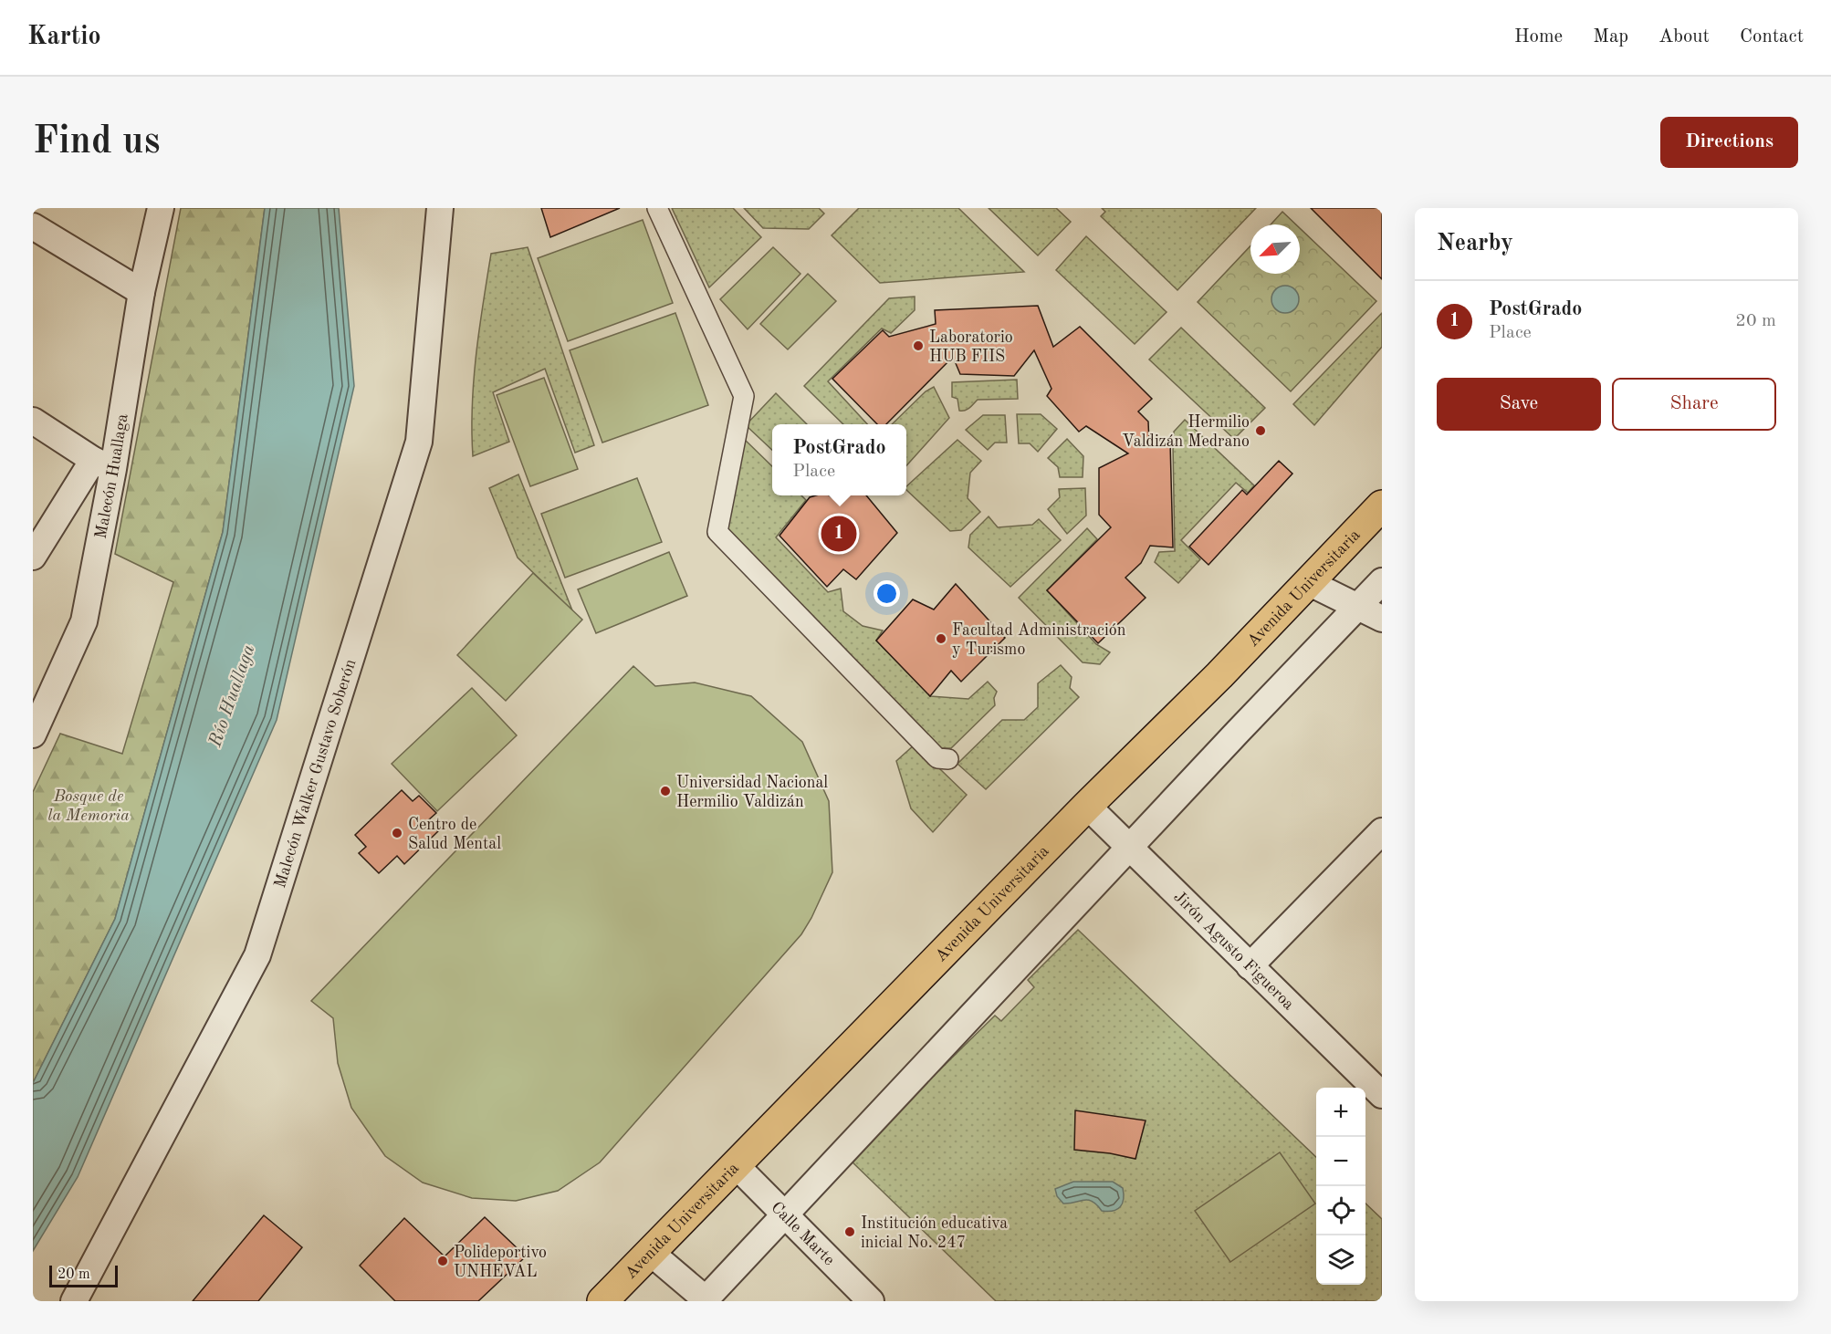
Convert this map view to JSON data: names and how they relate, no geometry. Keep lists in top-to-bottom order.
{
  "streets": {
    "highway": ["Avenida Universitaria"],
    "street": [
      "Malecón Huallaga",
      "Malecón Walker Gustavo Soberón",
      "Jirón Agusto Figueroa",
      "Calle Marte"
    ]
  },
  "crossings": [
    ["Avenida Universitaria", "Jirón Agusto Figueroa"],
    ["Avenida Universitaria", "Calle Marte"]
  ],
  "water": ["Río Huallaga"],
  "parks": ["Bosque de la Memoria"],
  "places": [
    "Laboratorio HUB FIIS",
    "Hermilio Valdizán Medrano",
    "Facultad Administración y Turismo",
    "Universidad Nacional Hermilio Valdizán",
    "Centro de Salud Mental",
    "Institución educativa inicial No. 247",
    "Polideportivo UNHEVAL"
  ],
  "scale_bar": "20 m",
  "north": "bottom left",
  "page": {
    "header": "Kartio",
    "nav": [
      "Home",
      "Map",
      "About",
      "Contact"
    ],
    "buttons": [
      "Directions",
      ["Save", "Share"]
    ],
    "title": "Find us",
    "heading": "Nearby",
    "list": [
      {
        "mark": "1",
        "name": "PostGrado",
        "note": "Place",
        "value": "20 m"
      }
    ],
    "popup": ["PostGrado", "Place"],
    "pins": "1",
    "map_buttons": ["+", "−"],
    "scale": "20 m"
  }
}
